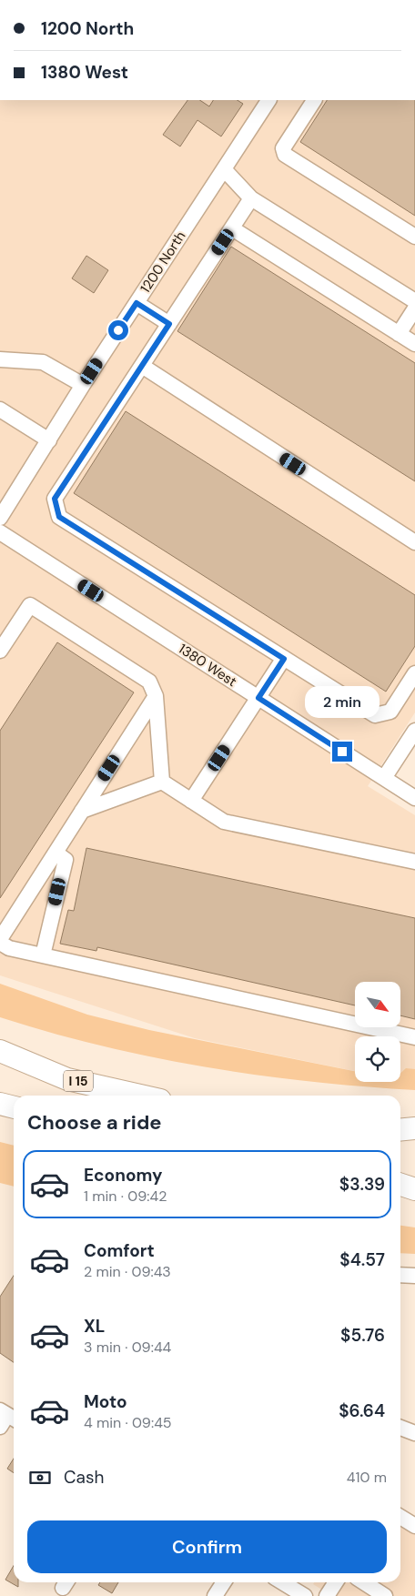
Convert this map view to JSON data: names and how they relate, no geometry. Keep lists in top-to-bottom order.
{
  "streets": {
    "highway": ["I 15"],
    "street": ["1200 North", "1380 West"]
  },
  "north": "bottom right",
  "page": {
    "banner": ["1200 North", "1380 West"],
    "bubble": "2 min",
    "heading": "Choose a ride",
    "list": [
      {
        "name": "Economy",
        "note": "1 min · 09:42",
        "value": "$3.39"
      },
      {
        "name": "Comfort",
        "note": "2 min · 09:43",
        "value": "$4.57"
      },
      {
        "name": "XL",
        "note": "3 min · 09:44",
        "value": "$5.76"
      },
      {
        "name": "Moto",
        "note": "4 min · 09:45",
        "value": "$6.64"
      }
    ],
    "pay": ["Cash", "410 m"],
    "buttons": "Confirm"
  }
}
